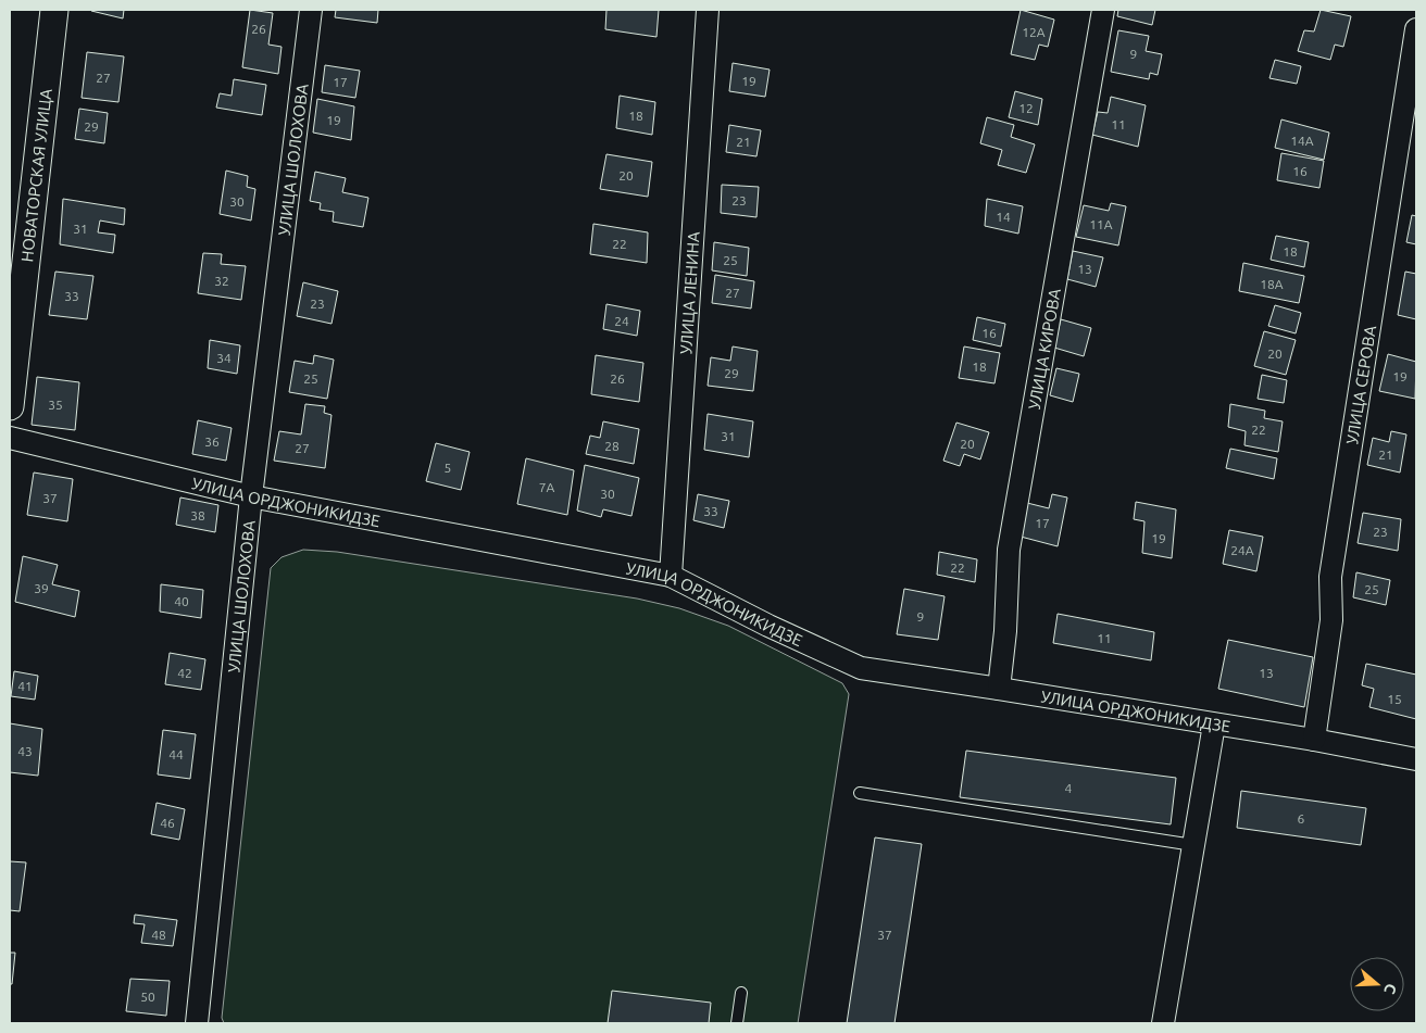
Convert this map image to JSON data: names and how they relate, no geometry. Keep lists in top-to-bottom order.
{
  "streets": {
    "street": [
      "УЛИЦА ШОЛОХОВА",
      "НОВАТОРСКАЯ УЛИЦА",
      "УЛИЦА ЛЕНИНА",
      "УЛИЦА КИРОВА",
      "УЛИЦА СЕРОВА",
      "УЛИЦА ОРДЖОНИКИДЗЕ"
    ]
  },
  "crossings": [
    ["УЛИЦА ШОЛОХОВА", "УЛИЦА ОРДЖОНИКИДЗЕ"],
    ["УЛИЦА ЛЕНИНА", "УЛИЦА ОРДЖОНИКИДЗЕ"],
    ["УЛИЦА КИРОВА", "УЛИЦА ОРДЖОНИКИДЗЕ"],
    ["УЛИЦА СЕРОВА", "УЛИЦА ОРДЖОНИКИДЗЕ"]
  ],
  "house_numbers": [
    "26",
    "12А",
    "9",
    "27",
    "19",
    "17",
    "12",
    "18",
    "19",
    "11",
    "29",
    "14А",
    "21",
    "16",
    "20",
    "23",
    "30",
    "14",
    "11А",
    "31",
    "22",
    "18",
    "25",
    "13",
    "32",
    "18А",
    "27",
    "33",
    "23",
    "24",
    "16",
    "20",
    "34",
    "18",
    "29",
    "19",
    "25",
    "26",
    "35",
    "22",
    "31",
    "36",
    "20",
    "28",
    "27",
    "21",
    "5",
    "7А",
    "30",
    "37",
    "33",
    "38",
    "17",
    "23",
    "19",
    "24А",
    "22",
    "39",
    "25",
    "40",
    "9",
    "11",
    "42",
    "13",
    "41",
    "15",
    "43",
    "44",
    "4",
    "6",
    "46",
    "48",
    "37",
    "50"
  ],
  "north": "right"
}
